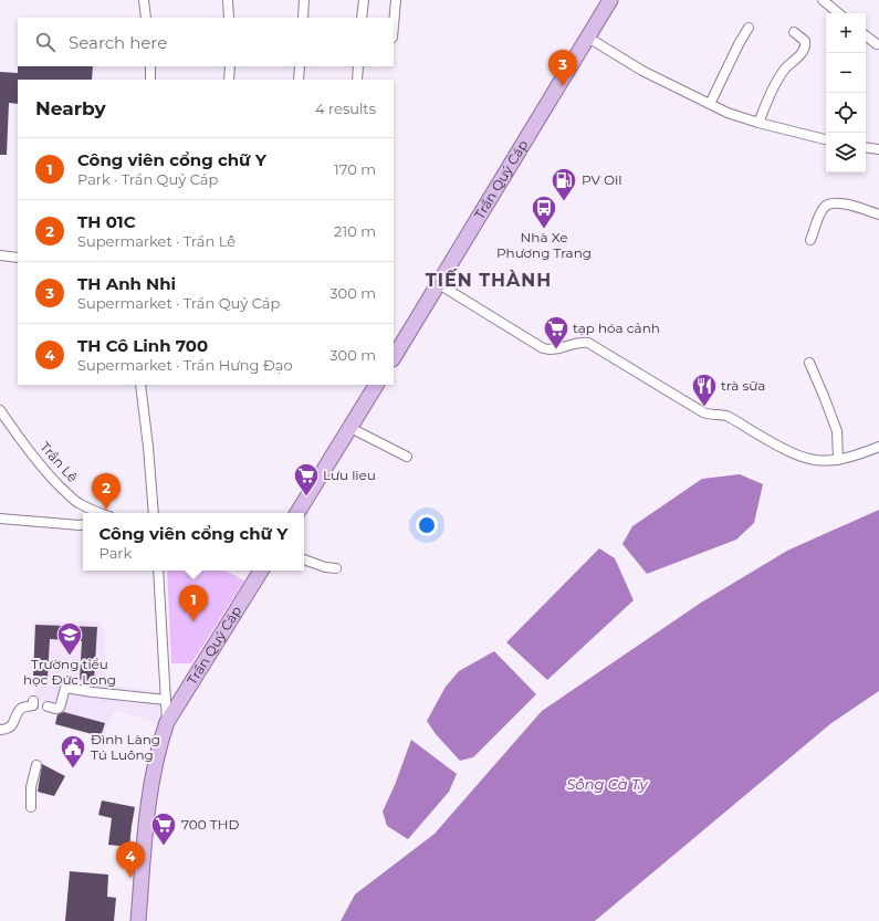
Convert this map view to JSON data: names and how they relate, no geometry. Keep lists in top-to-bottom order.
{
  "streets": {
    "main road": ["Trần Quý Cáp"],
    "street": ["Trần Lê"]
  },
  "districts": ["TIẾN THÀNH"],
  "water": ["Sông Cà Ty"],
  "places": {
    "fuel station": ["PV Oil"],
    "bus stop": ["Nhà Xe Phương Trang"],
    "supermarket": ["tạp hóa cảnh", "Lưu lieu", "700 THD"],
    "restaurant": ["trà sữa"],
    "school or university": ["Trường tiểu học Đức Long"],
    "public building": ["Đình Làng Tú Luông"]
  },
  "page": {
    "map_buttons": ["+", "−"],
    "search": "Search here",
    "pins": [
      "3",
      "2",
      "1",
      "4"
    ],
    "heading": ["Nearby", "4 results"],
    "list": [
      {
        "mark": "1",
        "name": "Công viên cổng chữ Y",
        "note": "Park · Trần Quý Cáp",
        "value": "170 m"
      },
      {
        "mark": "2",
        "name": "TH 01C",
        "note": "Supermarket · Trần Lê",
        "value": "210 m"
      },
      {
        "mark": "3",
        "name": "TH Anh Nhi",
        "note": "Supermarket · Trần Quý Cáp",
        "value": "300 m"
      },
      {
        "mark": "4",
        "name": "TH Cô Linh 700",
        "note": "Supermarket · Trần Hưng Đạo",
        "value": "300 m"
      }
    ],
    "popup": ["Công viên cổng chữ Y", "Park"]
  }
}
